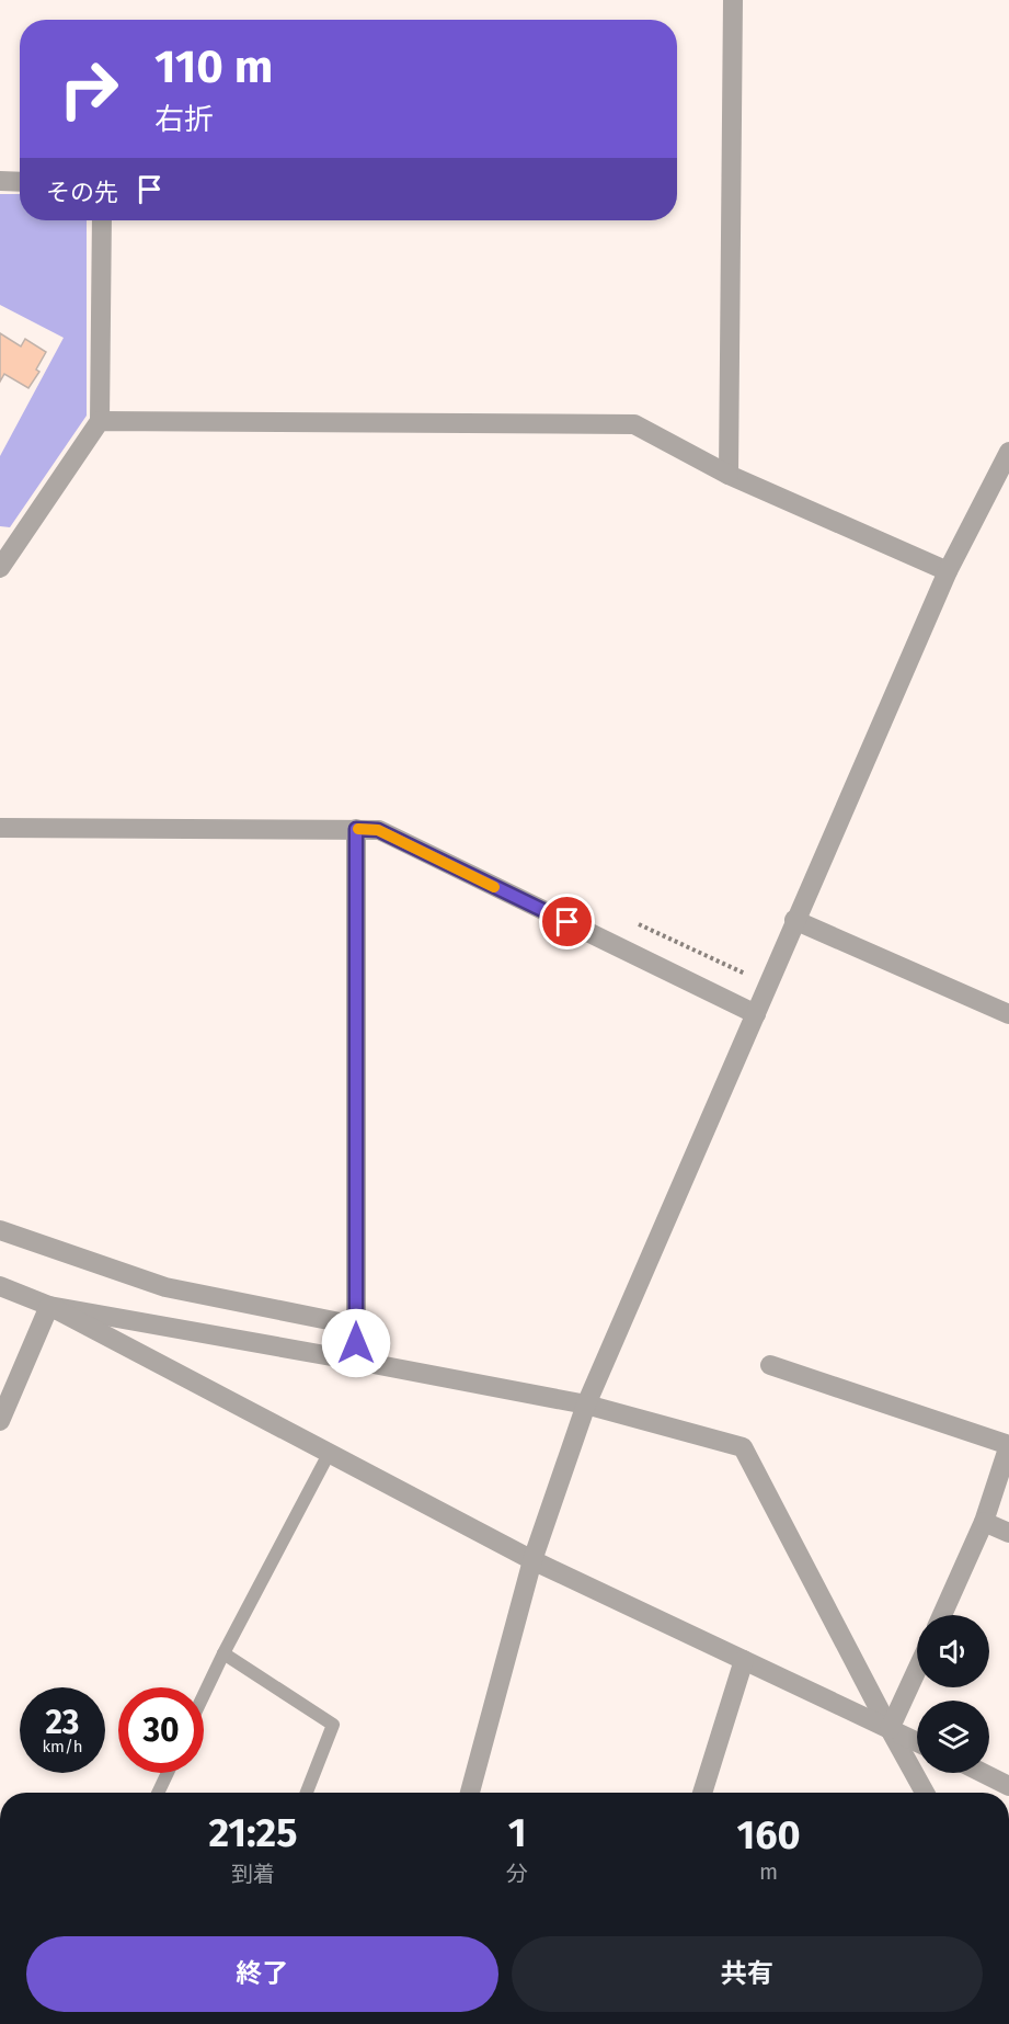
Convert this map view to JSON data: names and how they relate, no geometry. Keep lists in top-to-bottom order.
{
  "page": {
    "turn": ["110 m", "右折"],
    "then": "その先",
    "speed": "23 km/h",
    "limit": "30",
    "eta": [
      "21:25",
      "到着",
      "1",
      "分",
      "160",
      "m"
    ],
    "buttons": ["終了", "共有"]
  }
}
